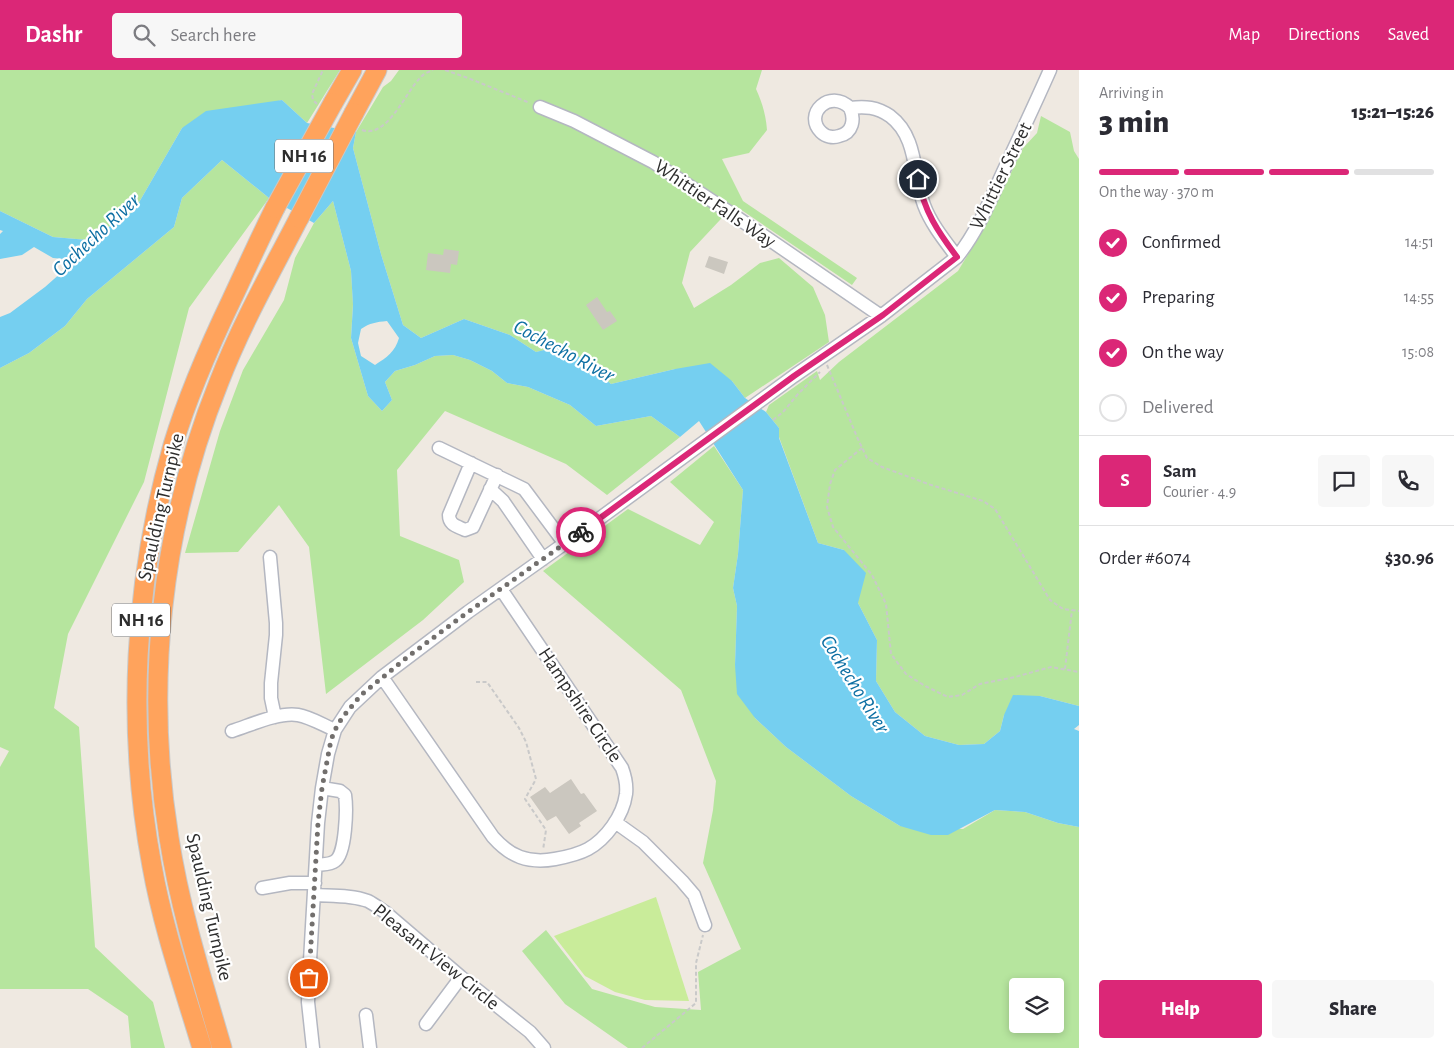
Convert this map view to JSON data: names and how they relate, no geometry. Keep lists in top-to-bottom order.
{
  "streets": {
    "highway": ["NH 16", "Spaulding Turnpike"],
    "street": [
      "Whittier Street",
      "Whittier Falls Way",
      "Hampshire Circle",
      "Pleasant View Circle"
    ]
  },
  "crossings": [
    ["Whittier Street", "Whittier Falls Way"],
    ["Whittier Street", "Hampshire Circle"],
    ["Whittier Street", "Pleasant View Circle"]
  ],
  "water": ["Cochecho River"],
  "page": {
    "header": "Dashr",
    "search": "Search here",
    "nav": ["Map", "Directions", "Saved"],
    "heading": ["3 min", "Arriving in", "15:21–15:26"],
    "panel": [
      "Sam",
      "Courier · 4.9",
      "Order #6074",
      "$30.96"
    ],
    "bar": "On the way · 370 m",
    "list": [
      ["Confirmed", "14:51"],
      ["Preparing", "14:55"],
      ["On the way", "15:08"],
      "Delivered"
    ],
    "round": "S",
    "buttons": ["Help", "Share"]
  }
}
